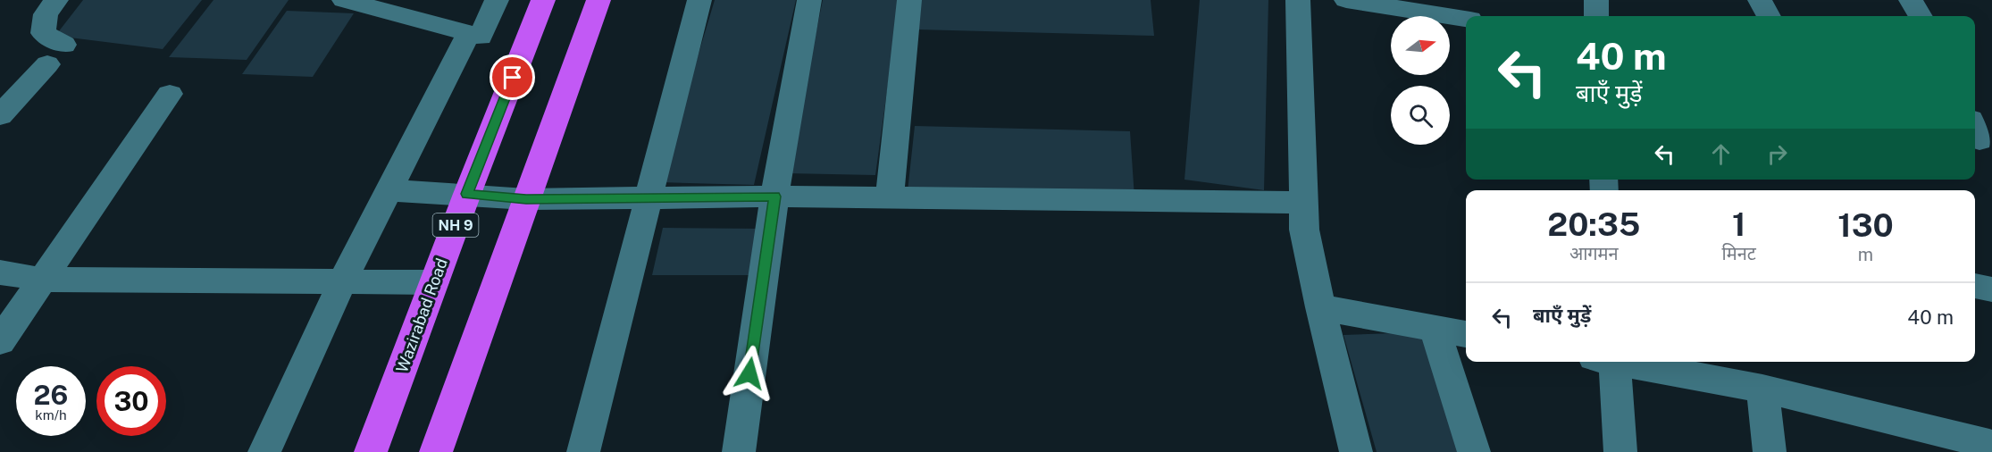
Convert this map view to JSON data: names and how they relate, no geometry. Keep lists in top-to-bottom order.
{
  "streets": {
    "highway": ["NH 9", "Wazirabad Road"]
  },
  "north": "right",
  "page": {
    "turn": ["40 m", "बाएँ मुड़ें"],
    "eta": [
      "20:35",
      "आगमन",
      "1",
      "मिनट",
      "130",
      "m"
    ],
    "list": [
      {
        "name": "बाएँ मुड़ें",
        "value": "40 m"
      }
    ],
    "speed": "26 km/h",
    "limit": "30"
  }
}
